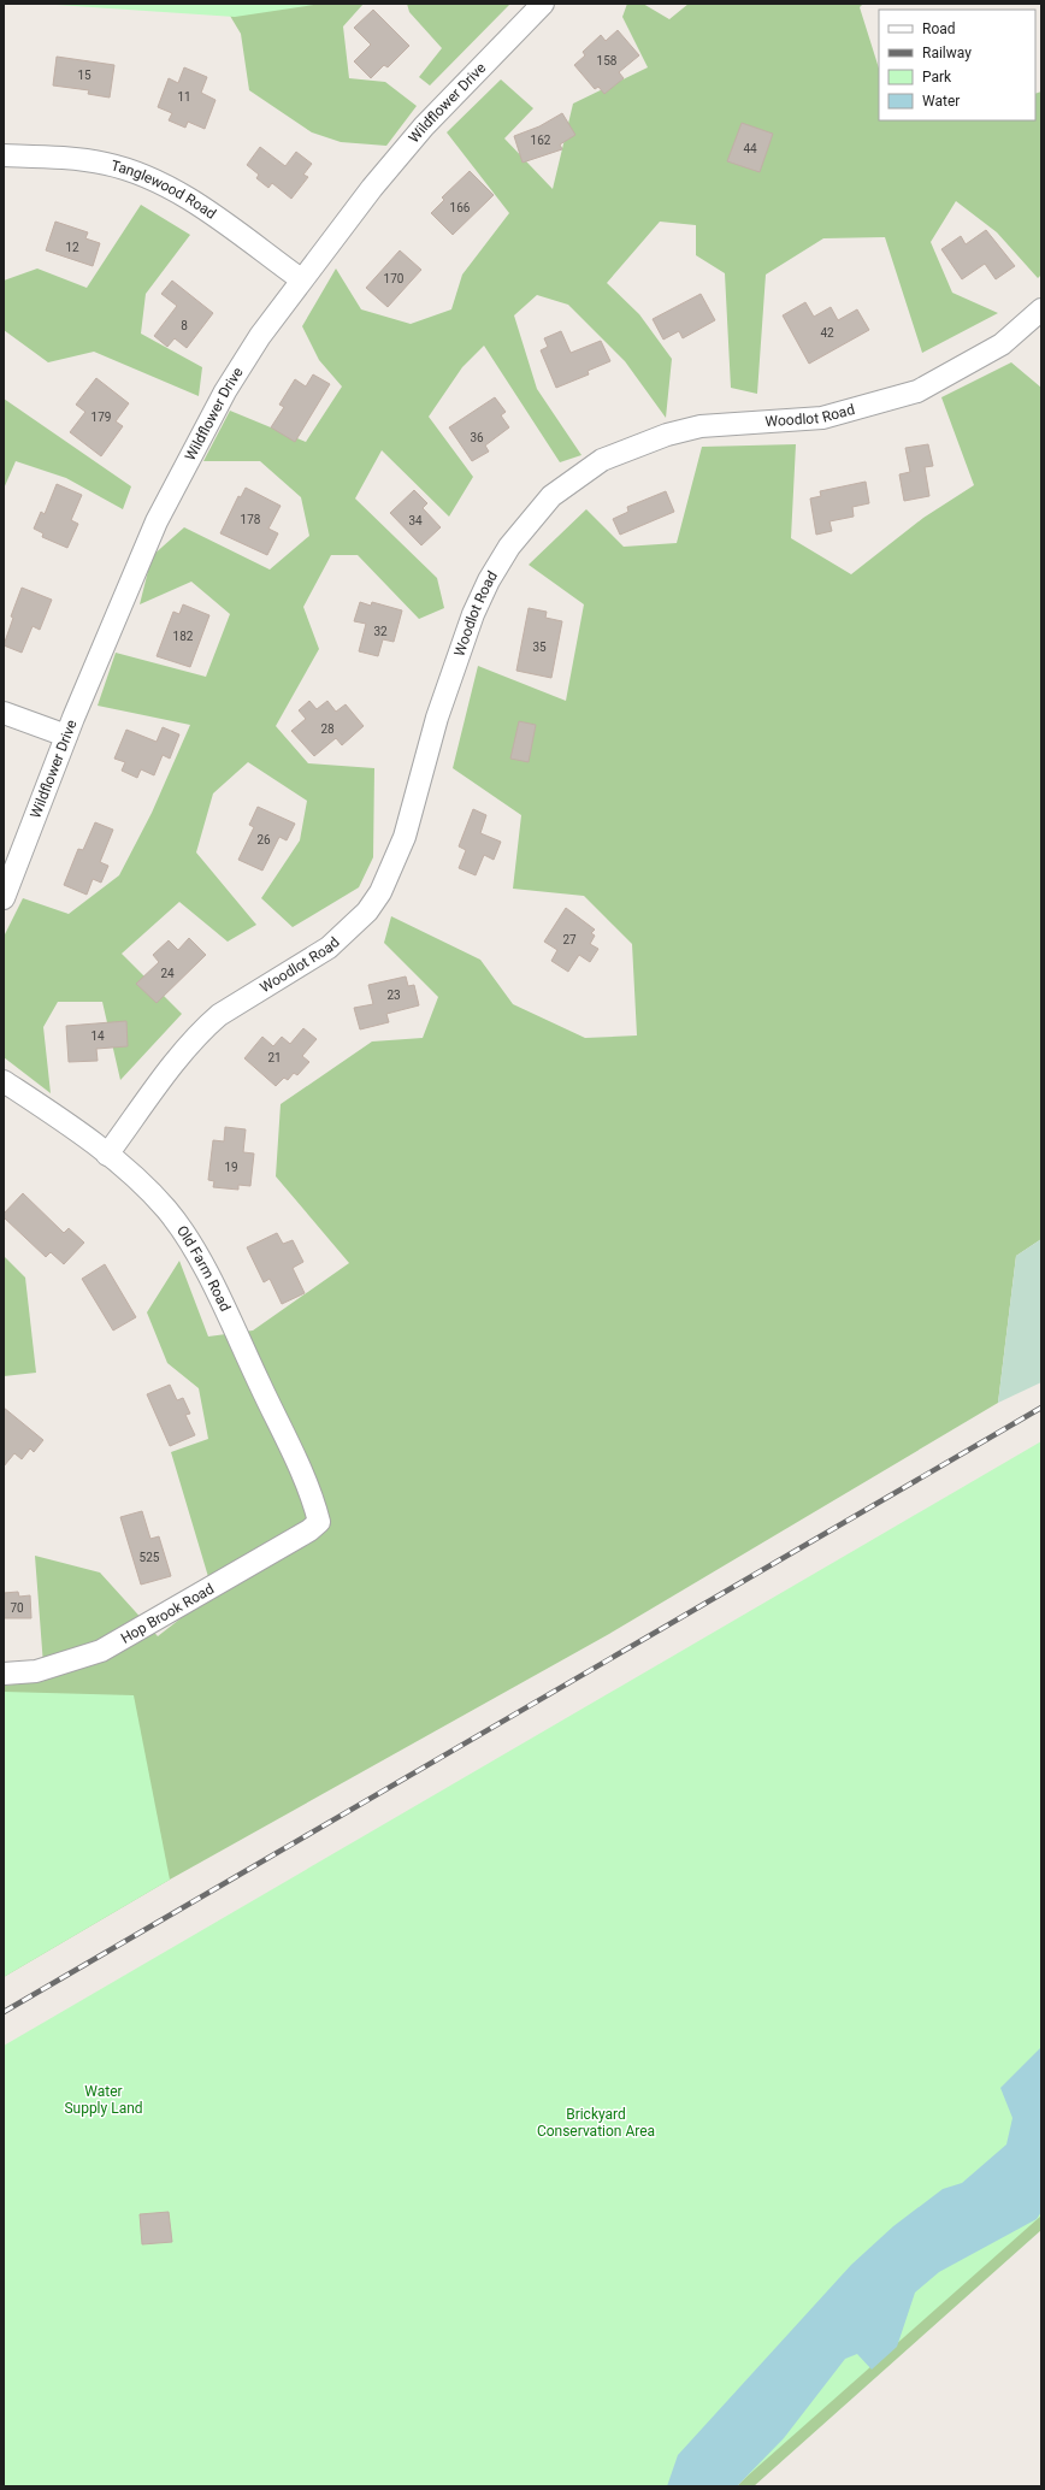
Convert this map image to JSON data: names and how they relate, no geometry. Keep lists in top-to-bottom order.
{
  "streets": {
    "street": [
      "Wildflower Drive",
      "Tanglewood Road",
      "Woodlot Road",
      "Old Farm Road",
      "Hop Brook Road"
    ]
  },
  "crossings": [
    ["Wildflower Drive", "Tanglewood Road"],
    ["Woodlot Road", "Old Farm Road"],
    ["Old Farm Road", "Hop Brook Road"]
  ],
  "parks": ["Water Supply Land", "Brickyard Conservation Area"],
  "house_numbers": [
    "158",
    "15",
    "11",
    "162",
    "44",
    "166",
    "12",
    "170",
    "8",
    "42",
    "179",
    "36",
    "178",
    "34",
    "32",
    "182",
    "35",
    "28",
    "26",
    "27",
    "24",
    "23",
    "14",
    "21",
    "19",
    "525",
    "70"
  ],
  "legend": [
    "Road",
    "Railway",
    "Park",
    "Water"
  ]
}
